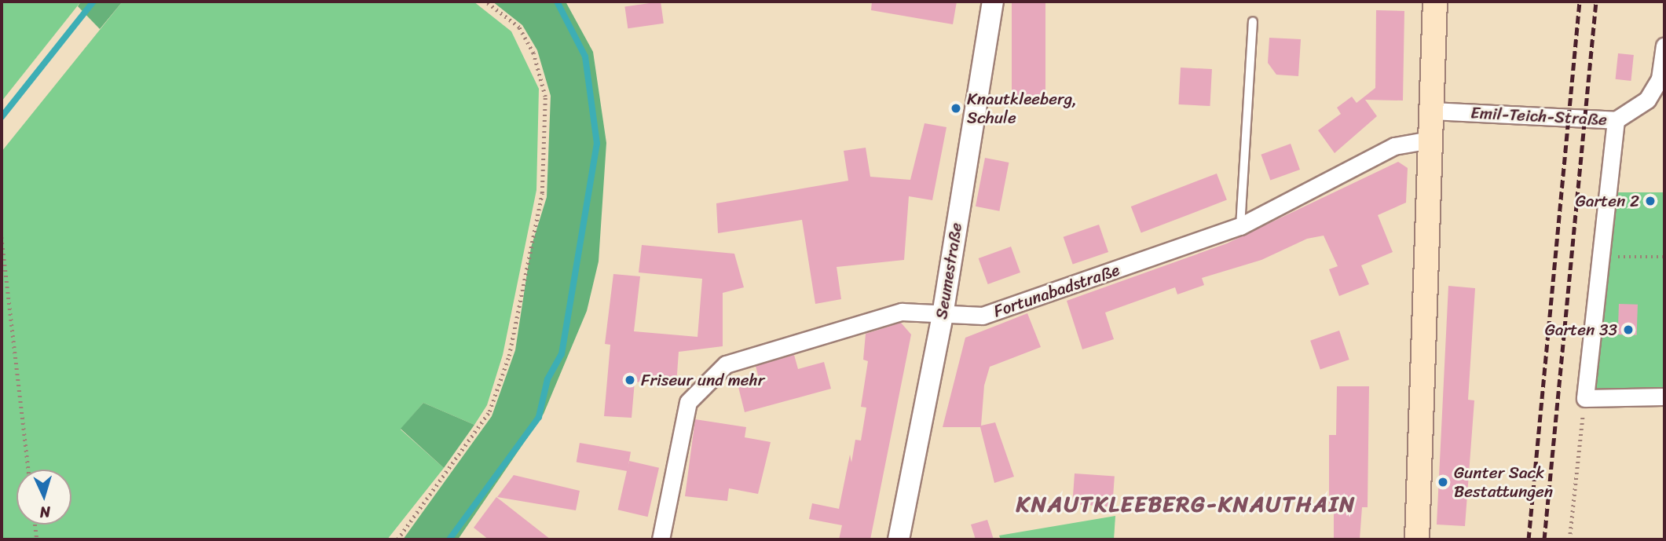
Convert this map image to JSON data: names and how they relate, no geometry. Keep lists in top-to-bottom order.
{
  "streets": {
    "street": ["Emil-Teich-Straße", "Seumestraße", "Fortunabadstraße"]
  },
  "crossings": [
    ["Seumestraße", "Fortunabadstraße"]
  ],
  "districts": ["KNAUTKLEEBERG-KNAUTHAIN"],
  "places": [
    "Knautkleeberg, Schule",
    "Garten 2",
    "Garten 33",
    "Friseur und mehr",
    "Gunter Sack Bestattungen"
  ],
  "north": "bottom"
}
